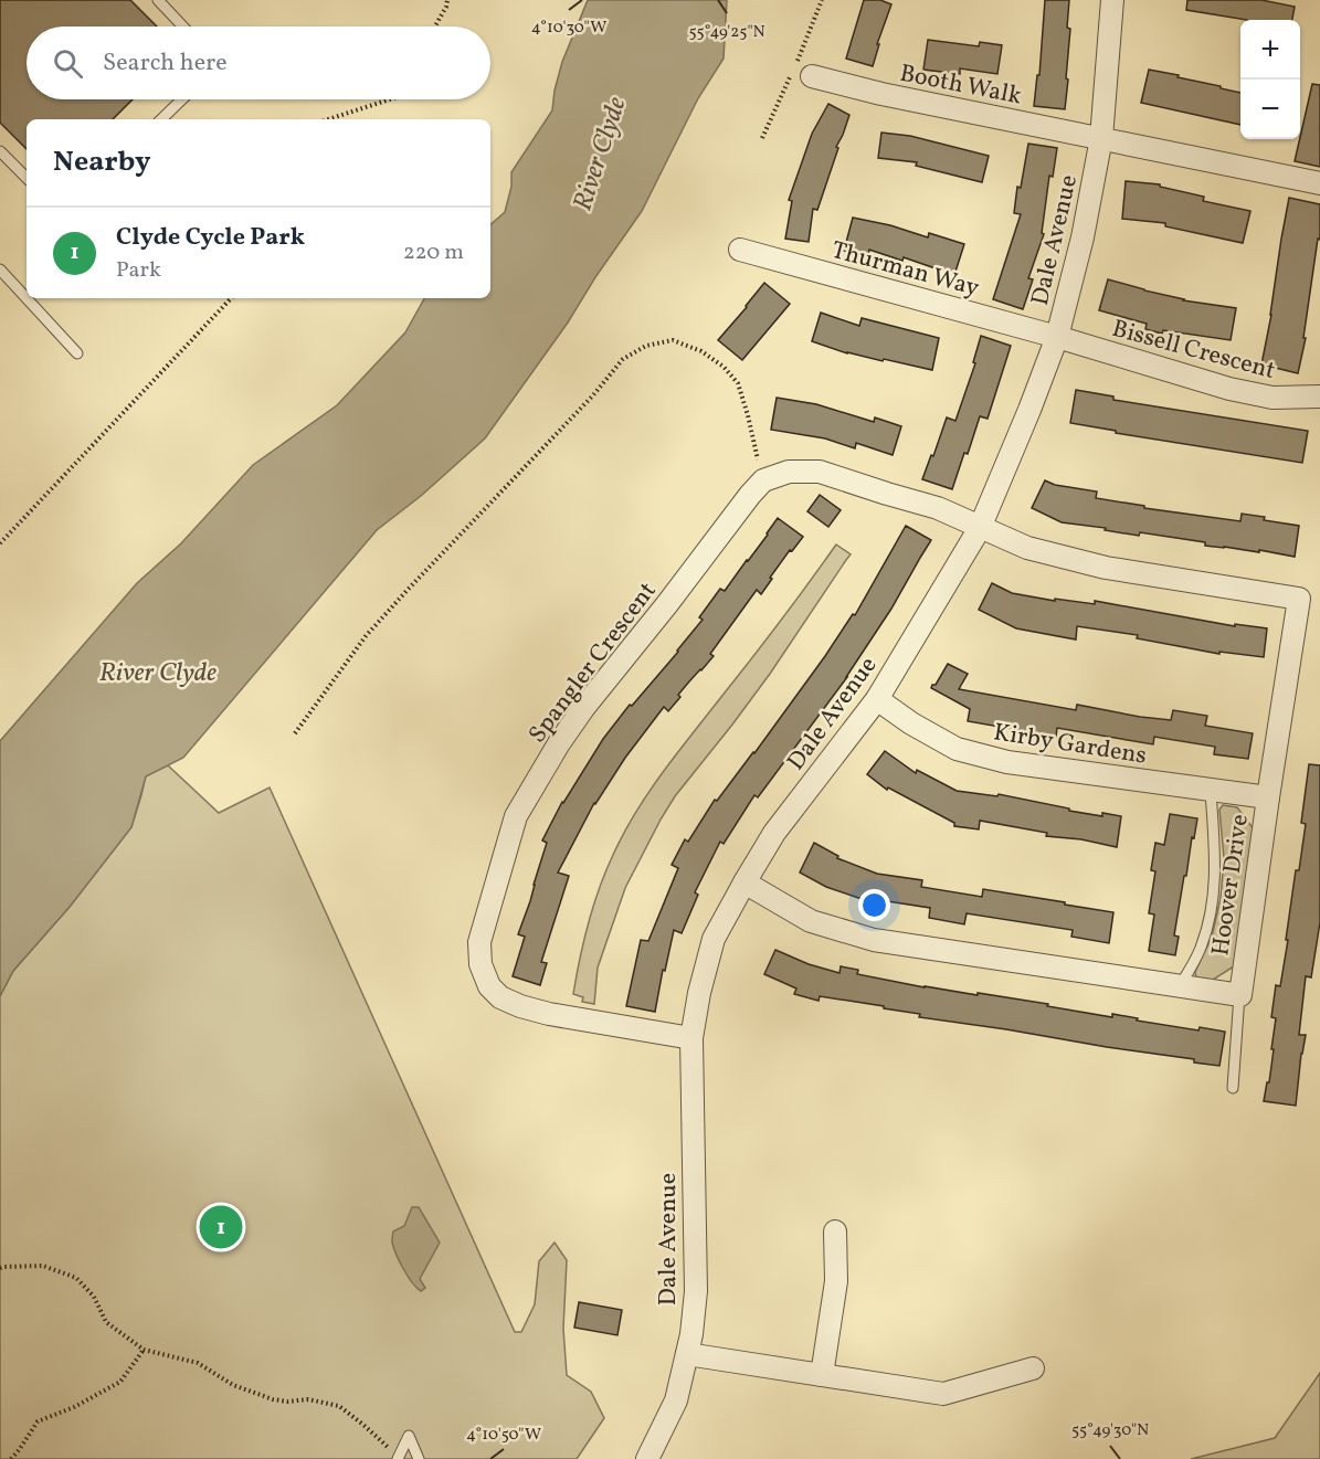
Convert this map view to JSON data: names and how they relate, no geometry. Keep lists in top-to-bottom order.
{
  "streets": {
    "street": [
      "Booth Walk",
      "Dale Avenue",
      "Thurman Way",
      "Bissell Crescent",
      "Spangler Crescent",
      "Kirby Gardens",
      "Hoover Drive"
    ]
  },
  "crossings": [
    ["Booth Walk", "Dale Avenue"],
    ["Dale Avenue", "Thurman Way"],
    ["Dale Avenue", "Bissell Crescent"],
    ["Dale Avenue", "Spangler Crescent"],
    ["Dale Avenue", "Kirby Gardens"],
    ["Dale Avenue", "Hoover Drive"],
    ["Thurman Way", "Bissell Crescent"],
    ["Kirby Gardens", "Hoover Drive"]
  ],
  "water": ["River Clyde"],
  "page": {
    "map_buttons": ["+", "−"],
    "search": "Search here",
    "heading": "Nearby",
    "list": [
      {
        "mark": "1",
        "name": "Clyde Cycle Park",
        "note": "Park",
        "value": "220 m"
      }
    ],
    "pins": "1"
  },
  "coordinates": [
    "4°10'30\"W",
    "55°49'25\"N",
    "55°49'30\"N",
    "4°10'50\"W"
  ]
}
